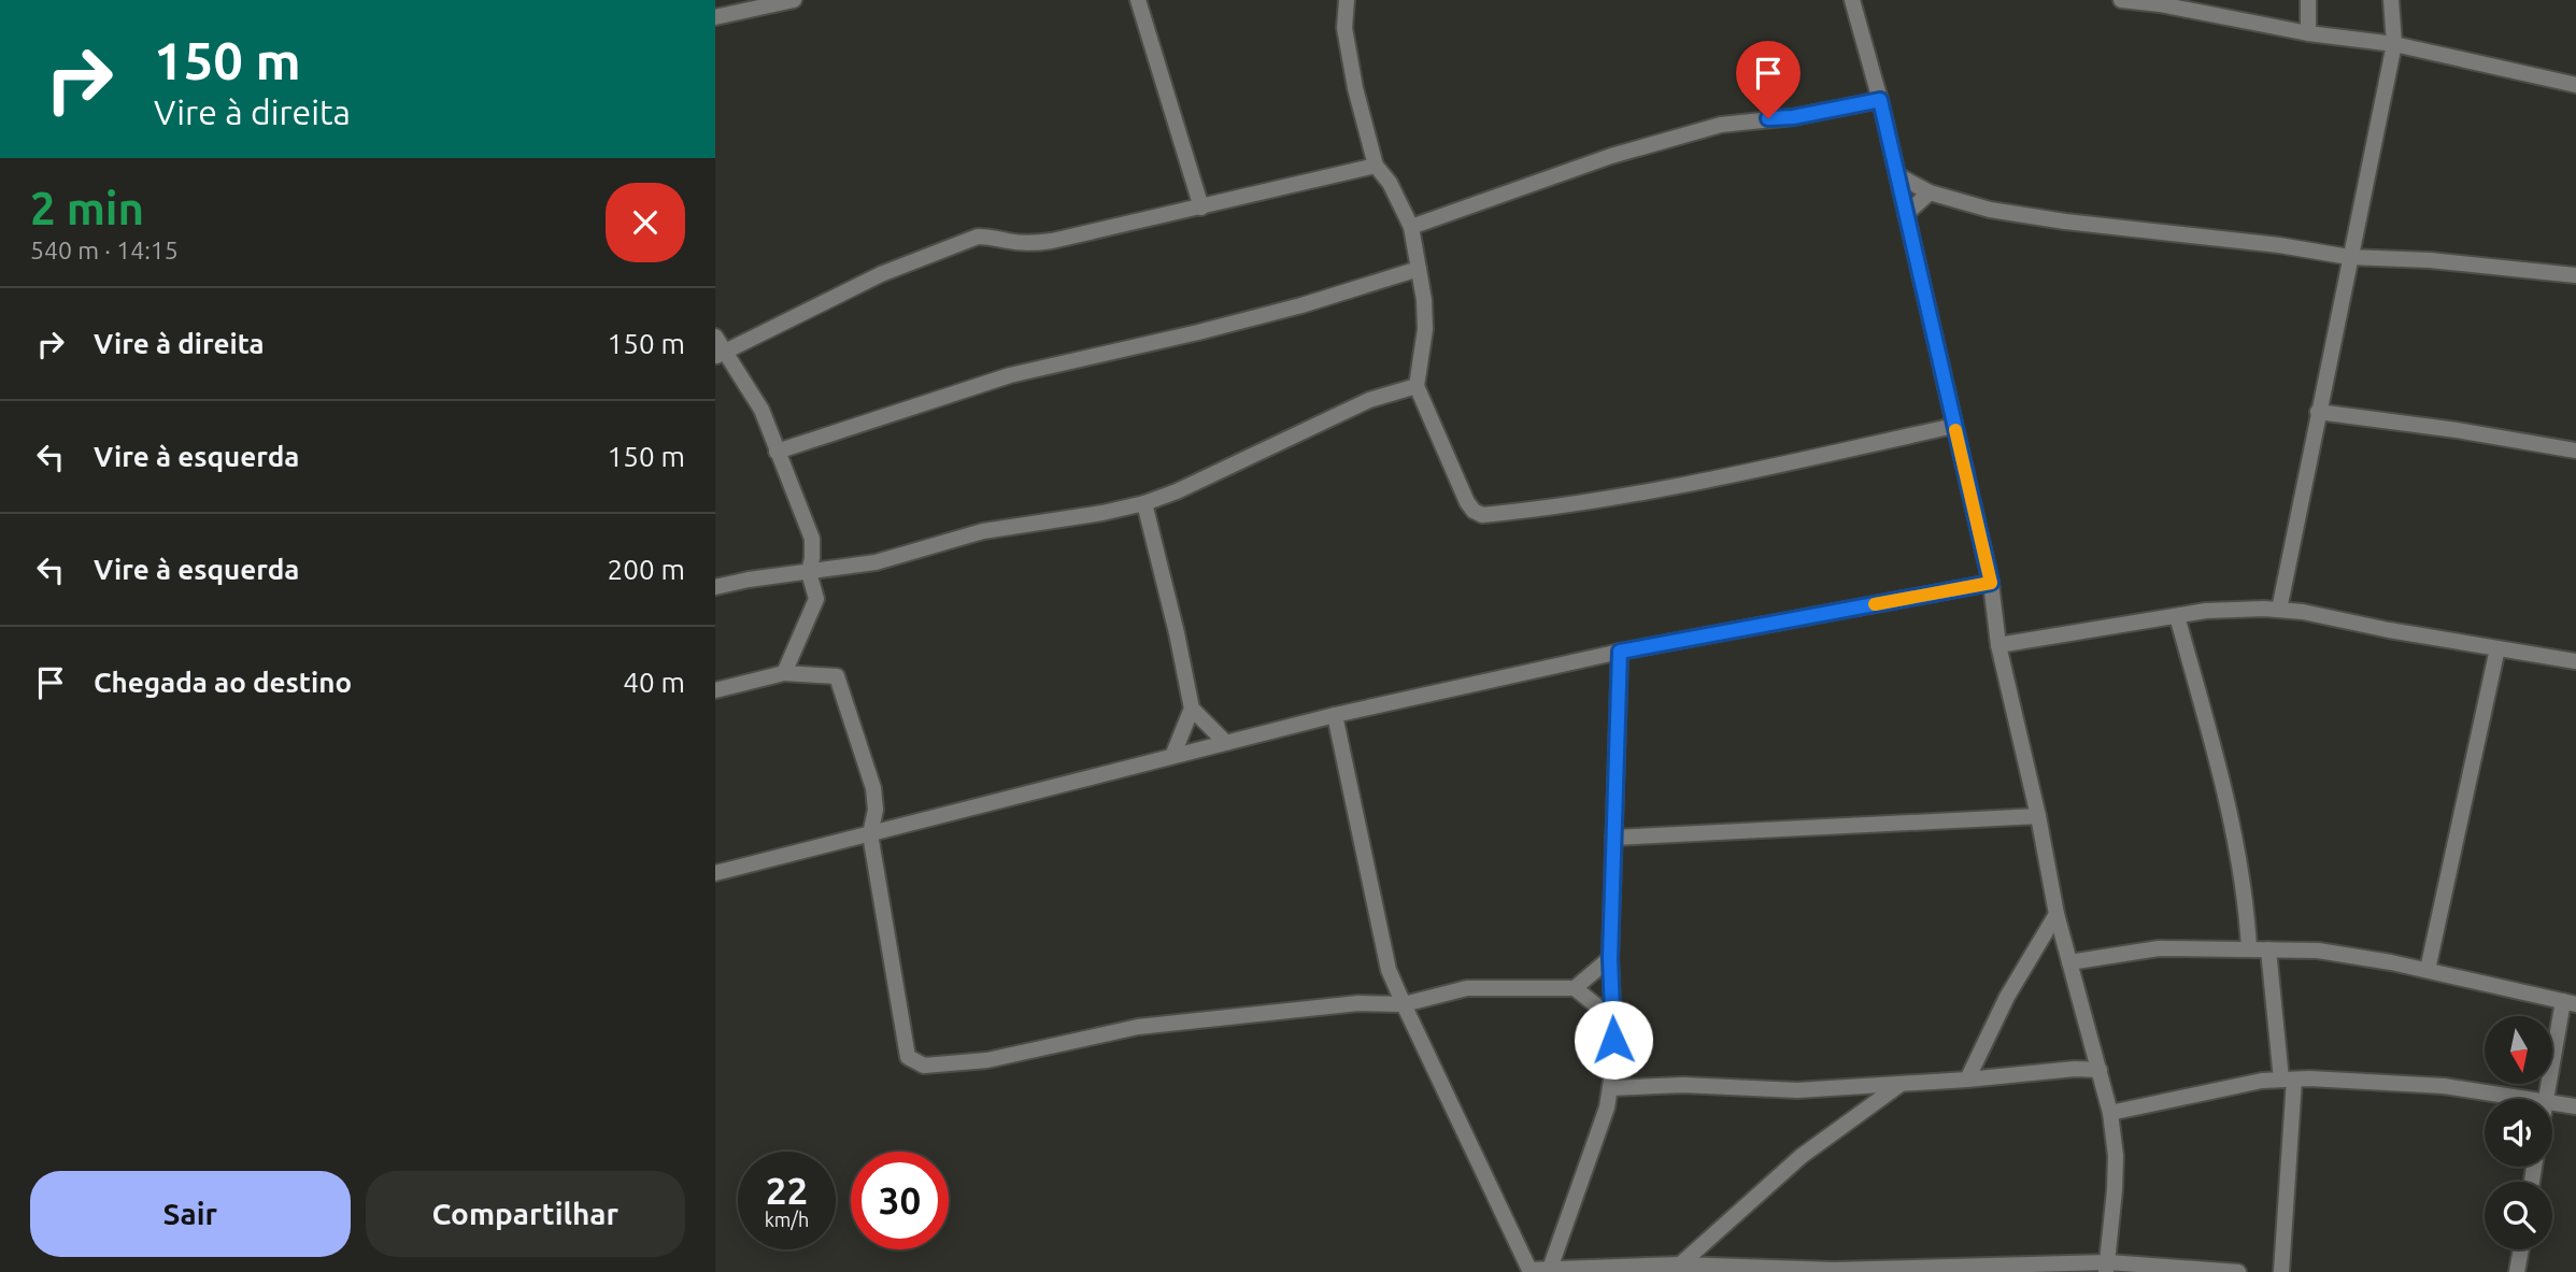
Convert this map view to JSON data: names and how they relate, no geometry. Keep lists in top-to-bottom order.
{
  "north": "bottom",
  "page": {
    "turn": ["150 m", "Vire à direita"],
    "heading": ["2 min", "540 m · 14:15"],
    "list": [
      {
        "name": "Vire à direita",
        "value": "150 m"
      },
      {
        "name": "Vire à esquerda",
        "value": "150 m"
      },
      {
        "name": "Vire à esquerda",
        "value": "200 m"
      },
      {
        "name": "Chegada ao destino",
        "value": "40 m"
      }
    ],
    "speed": "22 km/h",
    "limit": "30",
    "buttons": ["Sair", "Compartilhar"]
  }
}
